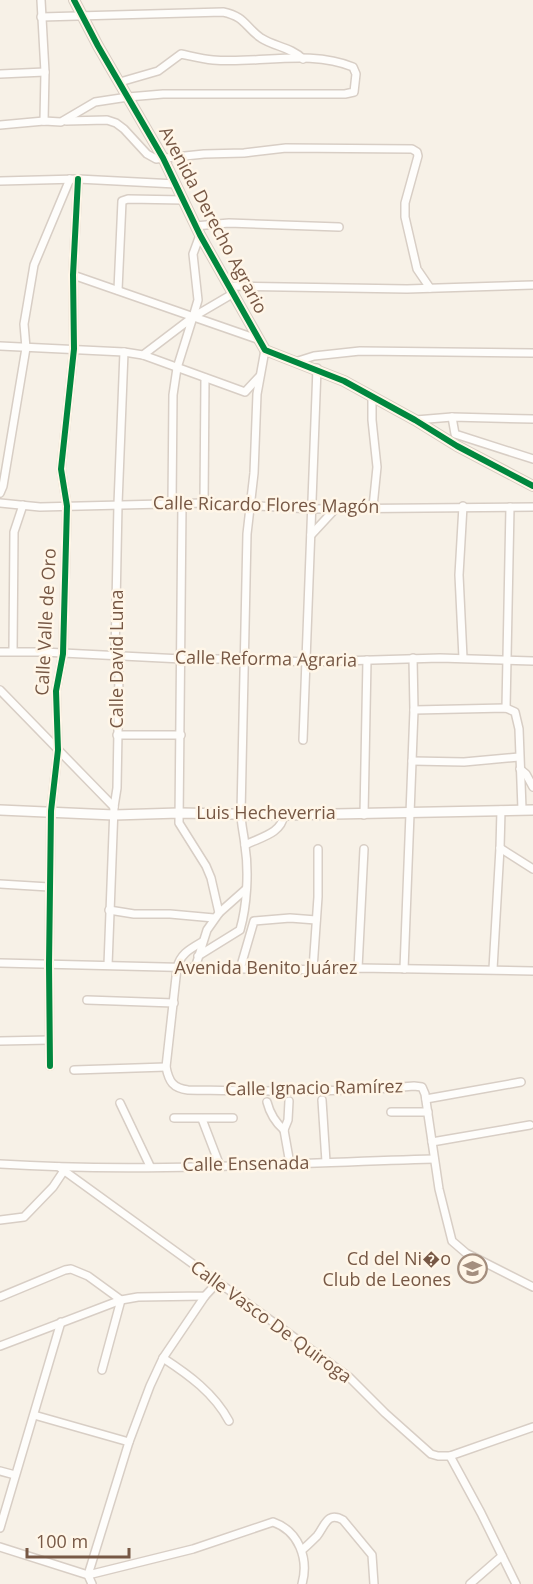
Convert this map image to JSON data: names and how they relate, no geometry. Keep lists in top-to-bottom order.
{
  "streets": {
    "street": [
      "Avenida Derecho Agrario",
      "Calle Ricardo Flores Magón",
      "Calle Valle de Oro",
      "Calle David Luna",
      "Calle Reforma Agraria",
      "Luis Hecheverria",
      "Avenida Benito Juárez",
      "Calle Ignacio Ramírez",
      "Calle Ensenada",
      "Calle Vasco De Quiroga"
    ]
  },
  "crossings": [
    ["Calle Ricardo Flores Magón", "Calle Valle de Oro"],
    ["Calle Ricardo Flores Magón", "Calle David Luna"],
    ["Calle Valle de Oro", "Calle Reforma Agraria"],
    ["Calle Valle de Oro", "Luis Hecheverria"],
    ["Calle Valle de Oro", "Avenida Benito Juárez"],
    ["Calle David Luna", "Calle Reforma Agraria"],
    ["Calle David Luna", "Luis Hecheverria"],
    ["Calle David Luna", "Avenida Benito Juárez"],
    ["Calle Ignacio Ramírez", "Calle Ensenada"],
    ["Calle Ensenada", "Calle Vasco De Quiroga"]
  ],
  "places": {
    "school or university": ["Cd del Ni�o Club de Leones"]
  },
  "scale_bar": "100 m"
}
